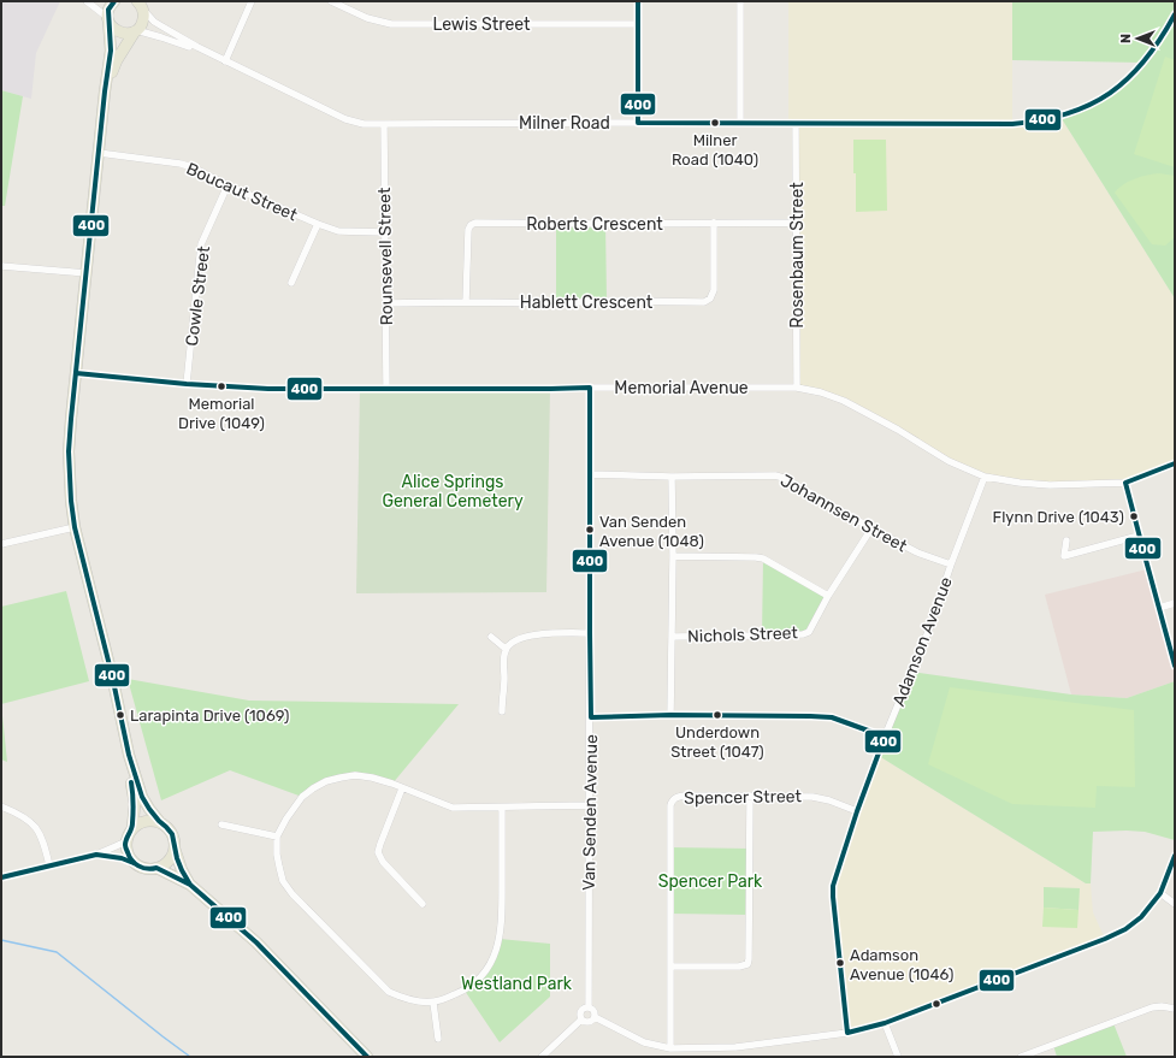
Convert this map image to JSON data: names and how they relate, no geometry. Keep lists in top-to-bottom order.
{
  "streets": {
    "street": [
      "Lewis Street",
      "Milner Road",
      "Boucaut Street",
      "Roberts Crescent",
      "Rosenbaum Street",
      "Rounsevell Street",
      "Cowle Street",
      "Hablett Crescent",
      "Memorial Avenue",
      "Johannsen Street",
      "Nichols Street",
      "Adamson Avenue",
      "Spencer Street",
      "Van Senden Avenue"
    ]
  },
  "crossings": [
    ["Milner Road", "Rosenbaum Street"],
    ["Milner Road", "Rounsevell Street"],
    ["Boucaut Street", "Rounsevell Street"],
    ["Boucaut Street", "Cowle Street"],
    ["Roberts Crescent", "Rosenbaum Street"],
    ["Roberts Crescent", "Hablett Crescent"],
    ["Rosenbaum Street", "Memorial Avenue"],
    ["Rounsevell Street", "Hablett Crescent"],
    ["Rounsevell Street", "Memorial Avenue"],
    ["Cowle Street", "Memorial Avenue"],
    ["Memorial Avenue", "Adamson Avenue"],
    ["Memorial Avenue", "Van Senden Avenue"],
    ["Johannsen Street", "Nichols Street"],
    ["Johannsen Street", "Adamson Avenue"],
    ["Johannsen Street", "Van Senden Avenue"],
    ["Adamson Avenue", "Spencer Street"]
  ],
  "parks": ["Alice Springs General Cemetery", "Spencer Park", "Westland Park"],
  "places": [
    "Milner Road (1040)",
    "Memorial Drive (1049)",
    "Flynn Drive (1043)",
    "Van Senden Avenue (1048)",
    "Larapinta Drive (1069)",
    "Underdown Street (1047)",
    "Adamson Avenue (1046)"
  ],
  "lines": ["transit line 400"],
  "north": "left"
}
